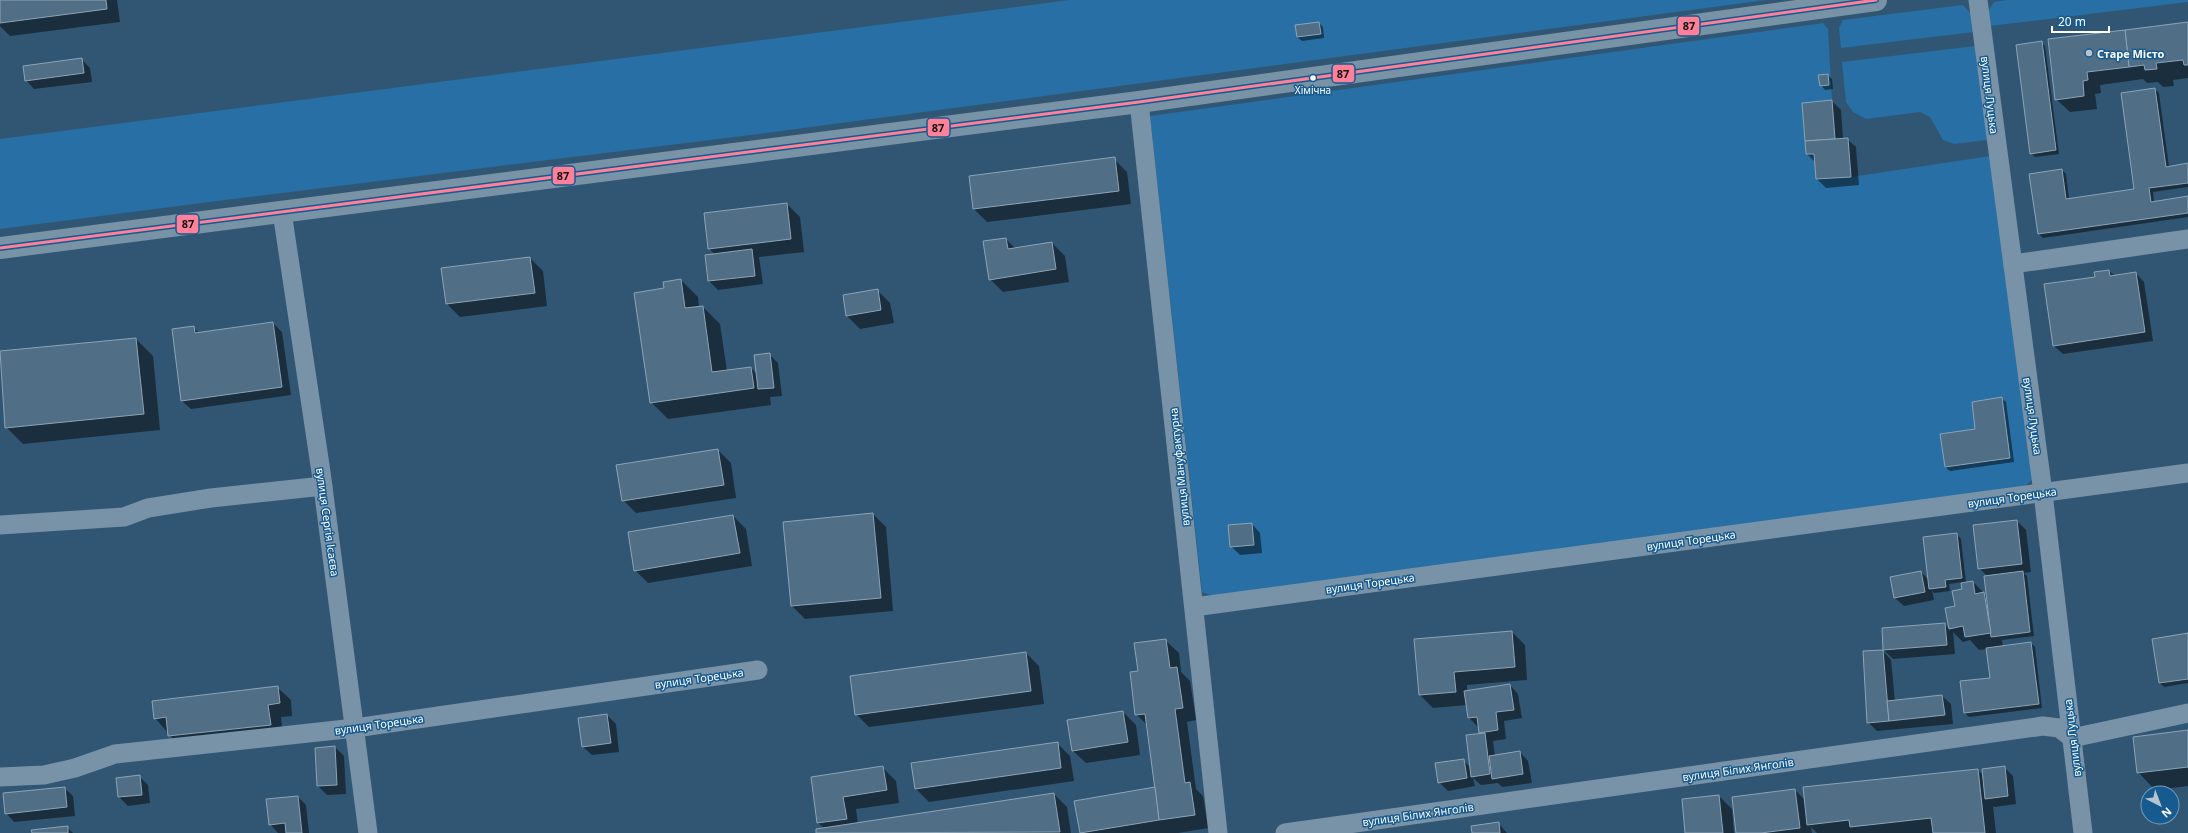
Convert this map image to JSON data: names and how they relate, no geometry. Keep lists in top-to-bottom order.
{
  "streets": {
    "street": [
      "вулиця Луцька",
      "вулиця Мануфактурна",
      "вулиця Торецька",
      "вулиця Сергія Ісаєва",
      "вулиця Білих Янголів"
    ]
  },
  "crossings": [
    ["вулиця Луцька", "вулиця Торецька"],
    ["вулиця Луцька", "вулиця Білих Янголів"],
    ["вулиця Мануфактурна", "вулиця Торецька"],
    ["вулиця Торецька", "вулиця Сергія Ісаєва"]
  ],
  "places": ["Старе Місто", "Хімічна"],
  "lines": ["transit line 87"],
  "scale_bar": "20 m",
  "north": "bottom right"
}
